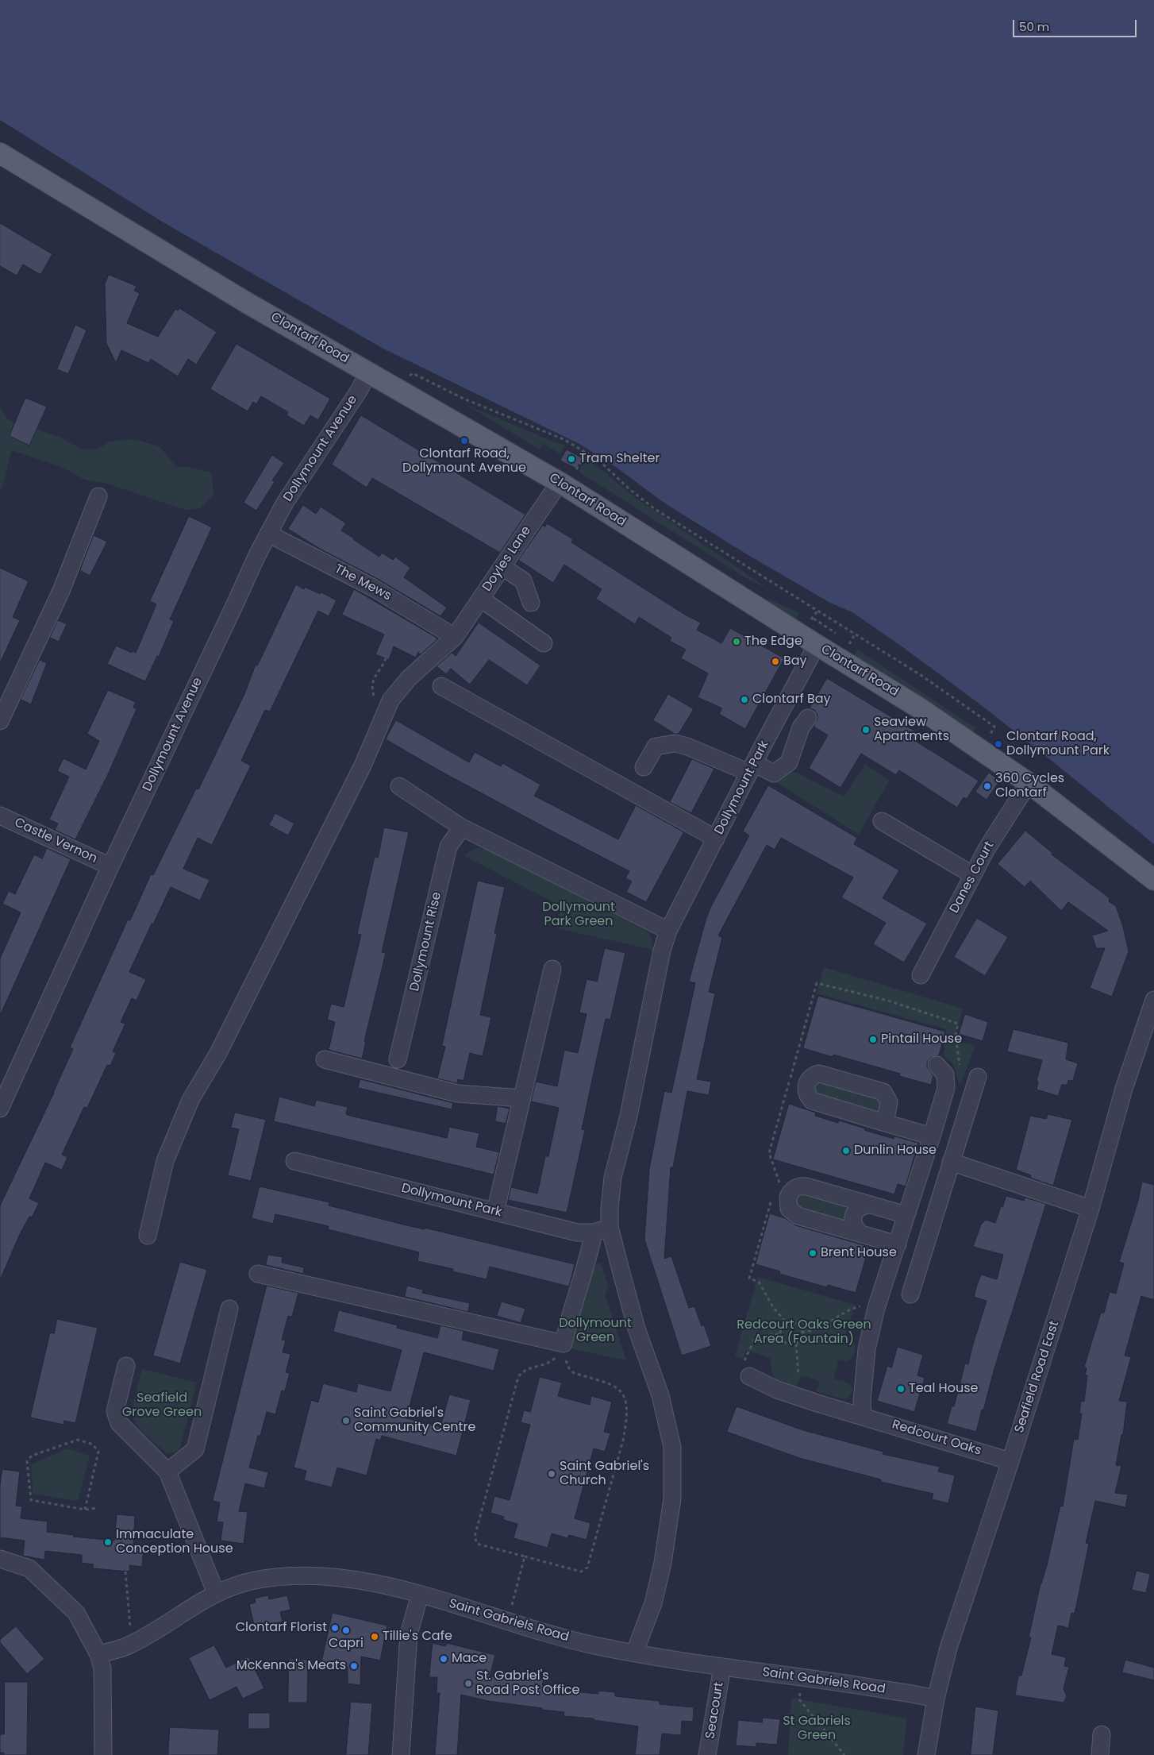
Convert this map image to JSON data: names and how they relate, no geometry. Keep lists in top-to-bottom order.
{
  "streets": {
    "main road": ["Clontarf Road"],
    "street": [
      "Dollymount Avenue",
      "Doyles Lane",
      "The Mews",
      "Dollymount Park",
      "Castle Vernon",
      "Danes Court",
      "Dollymount Rise",
      "Seafield Road East",
      "Redcourt Oaks",
      "Saint Gabriels Road",
      "Seacourt"
    ]
  },
  "crossings": [
    ["Clontarf Road", "Dollymount Avenue"],
    ["Clontarf Road", "Doyles Lane"],
    ["Clontarf Road", "Dollymount Park"],
    ["Clontarf Road", "Danes Court"],
    ["Dollymount Avenue", "The Mews"],
    ["Dollymount Avenue", "Castle Vernon"],
    ["Doyles Lane", "The Mews"],
    ["Dollymount Park", "Saint Gabriels Road"],
    ["Seafield Road East", "Redcourt Oaks"],
    ["Seafield Road East", "Saint Gabriels Road"],
    ["Saint Gabriels Road", "Seacourt"]
  ],
  "parks": [
    "Dollymount Park Green",
    "Dollymount Green",
    "Redcourt Oaks Green Area (Fountain)",
    "Seafield Grove Green",
    "St Gabriels Green"
  ],
  "places": [
    "Clontarf Road, Dollymount Avenue",
    "Tram Shelter",
    "The Edge",
    "Bay",
    "Clontarf Bay",
    "Seaview Apartments",
    "Clontarf Road, Dollymount Park",
    "360 Cycles Clontarf",
    "Pintail House",
    "Dunlin House",
    "Brent House",
    "Teal House",
    "Saint Gabriel's Community Centre",
    "Saint Gabriel's Church",
    "Immaculate Conception House",
    "Clontarf Florist",
    "Capri",
    "Tillie's Cafe",
    "Mace",
    "McKenna's Meats",
    "St. Gabriel's Road Post Office"
  ],
  "scale_bar": "50 m"
}
